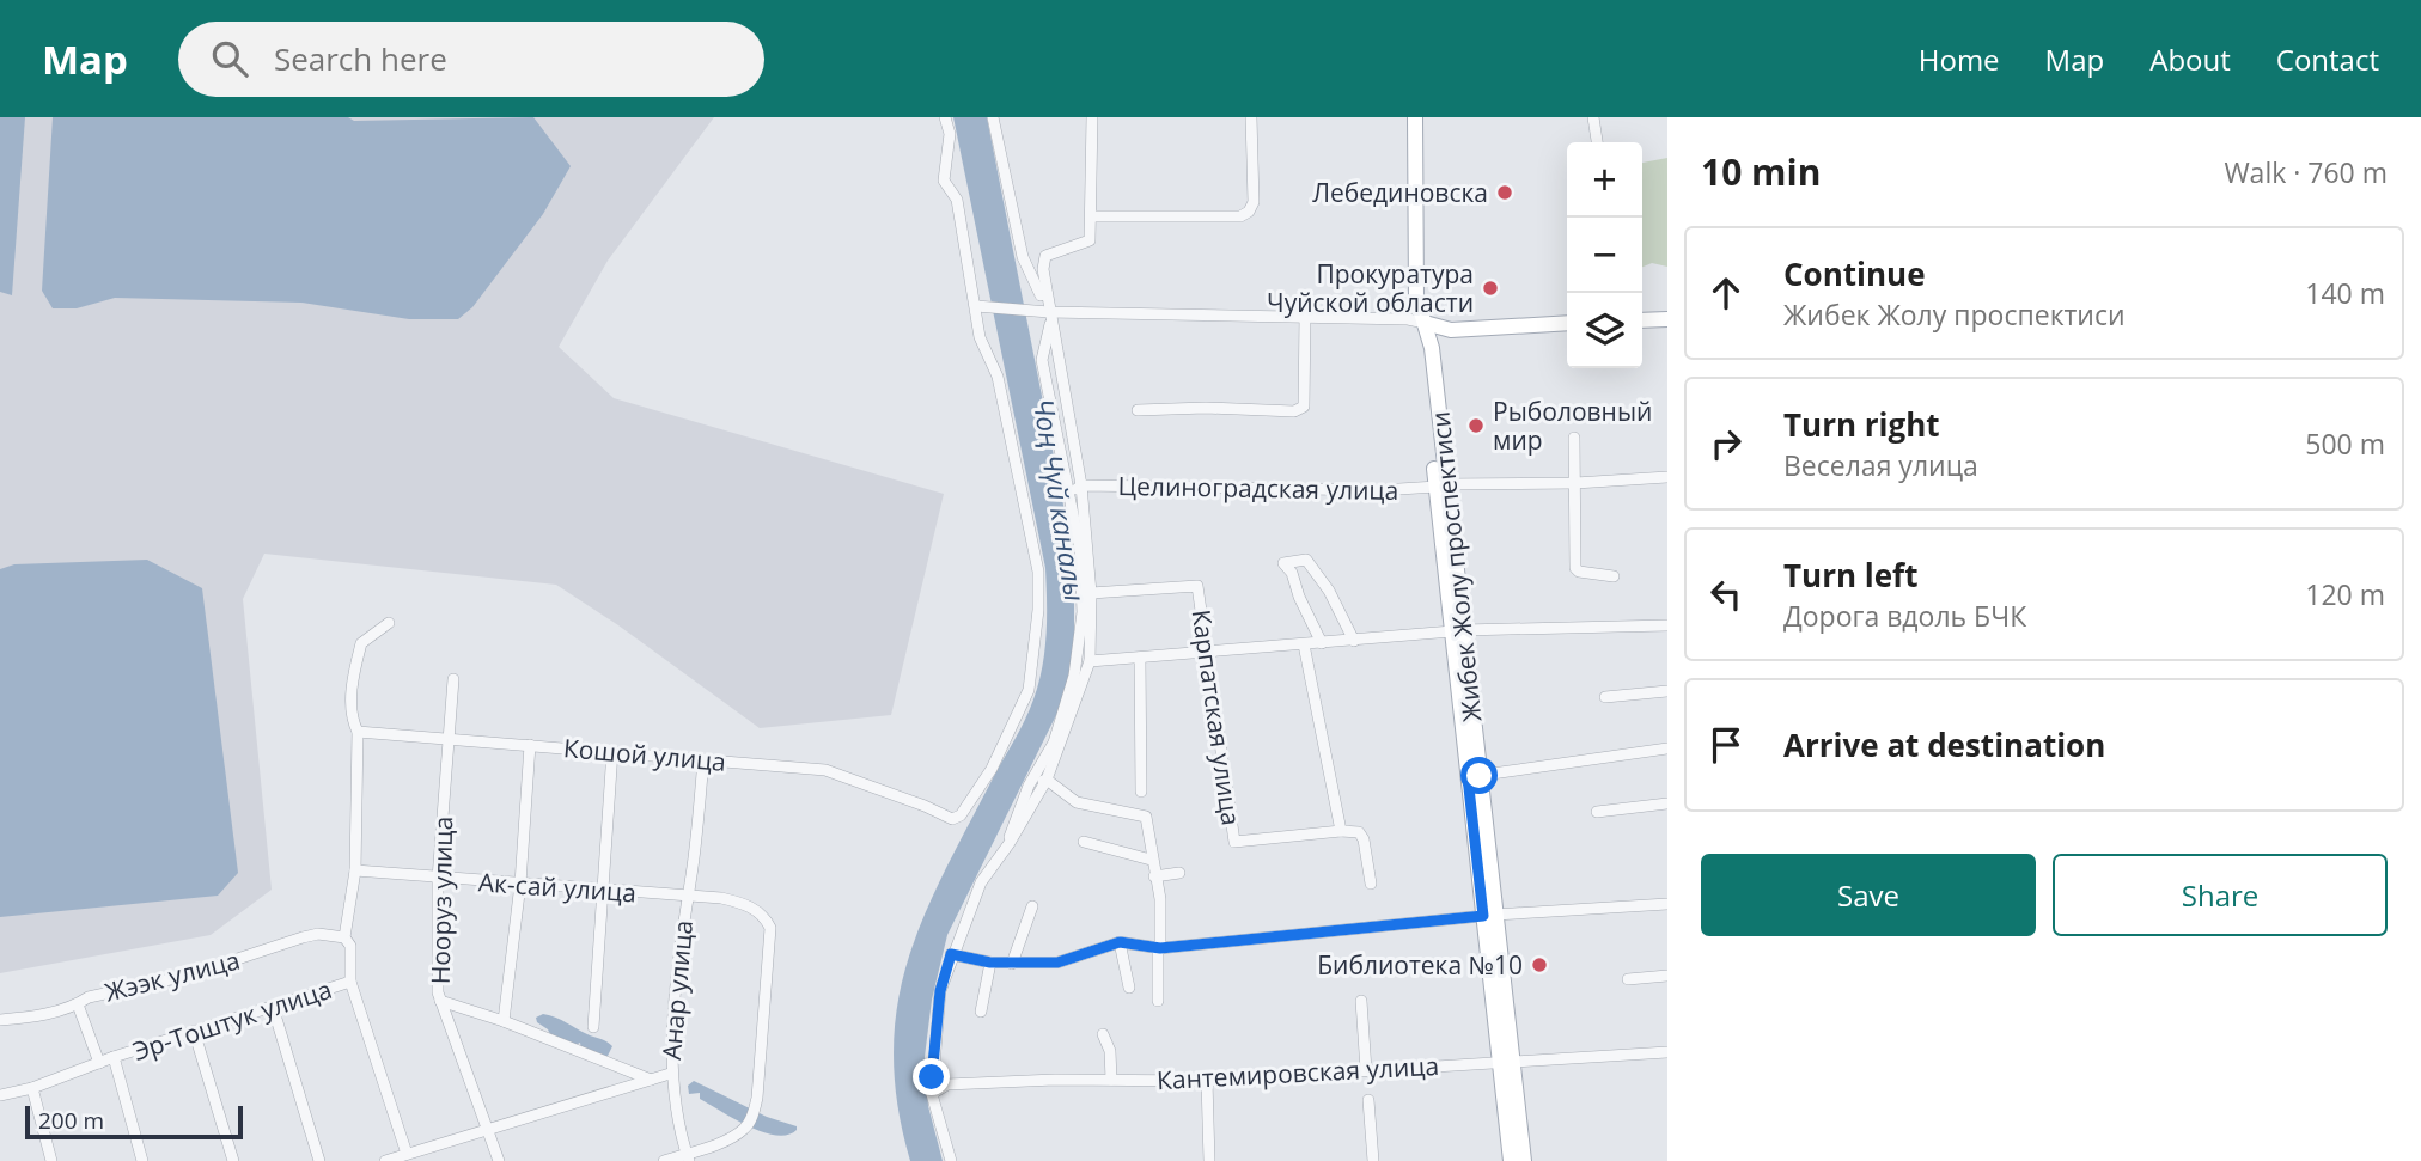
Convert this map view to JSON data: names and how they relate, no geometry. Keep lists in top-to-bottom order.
{
  "streets": {
    "main road": ["Жибек Жолу проспектиси"],
    "street": [
      "Целиноградская улица",
      "Карпатская улица",
      "Кошой улица",
      "Ак-сай улица",
      "Нооруз улица",
      "Жээк улица",
      "Анар улица",
      "Эр-Тоштук улица",
      "Кантемировская улица"
    ]
  },
  "crossings": [
    ["Целиноградская улица", "Жибек Жолу проспектиси"],
    ["Жибек Жолу проспектиси", "Кантемировская улица"],
    ["Кошой улица", "Нооруз улица"],
    ["Кошой улица", "Анар улица"],
    ["Ак-сай улица", "Нооруз улица"],
    ["Ак-сай улица", "Анар улица"],
    ["Нооруз улица", "Анар улица"]
  ],
  "water": ["Чоң Чүй каналы"],
  "places": [
    "Лебединовска",
    "Прокуратура Чуйской области",
    "Рыболовный мир",
    "Библиотека №10"
  ],
  "scale_bar": "200 m",
  "page": {
    "header": "Map",
    "search": "Search here",
    "nav": [
      "Home",
      "Map",
      "About",
      "Contact"
    ],
    "heading": ["10 min", "Walk · 760 m"],
    "map_buttons": ["+", "−"],
    "list": [
      ["Continue", "Жибек Жолу проспектиси", "140 m"],
      ["Turn right", "Веселая улица", "500 m"],
      ["Turn left", "Дорога вдоль БЧК", "120 m"],
      "Arrive at destination"
    ],
    "buttons": ["Save", "Share"],
    "scale": "200 m"
  }
}
